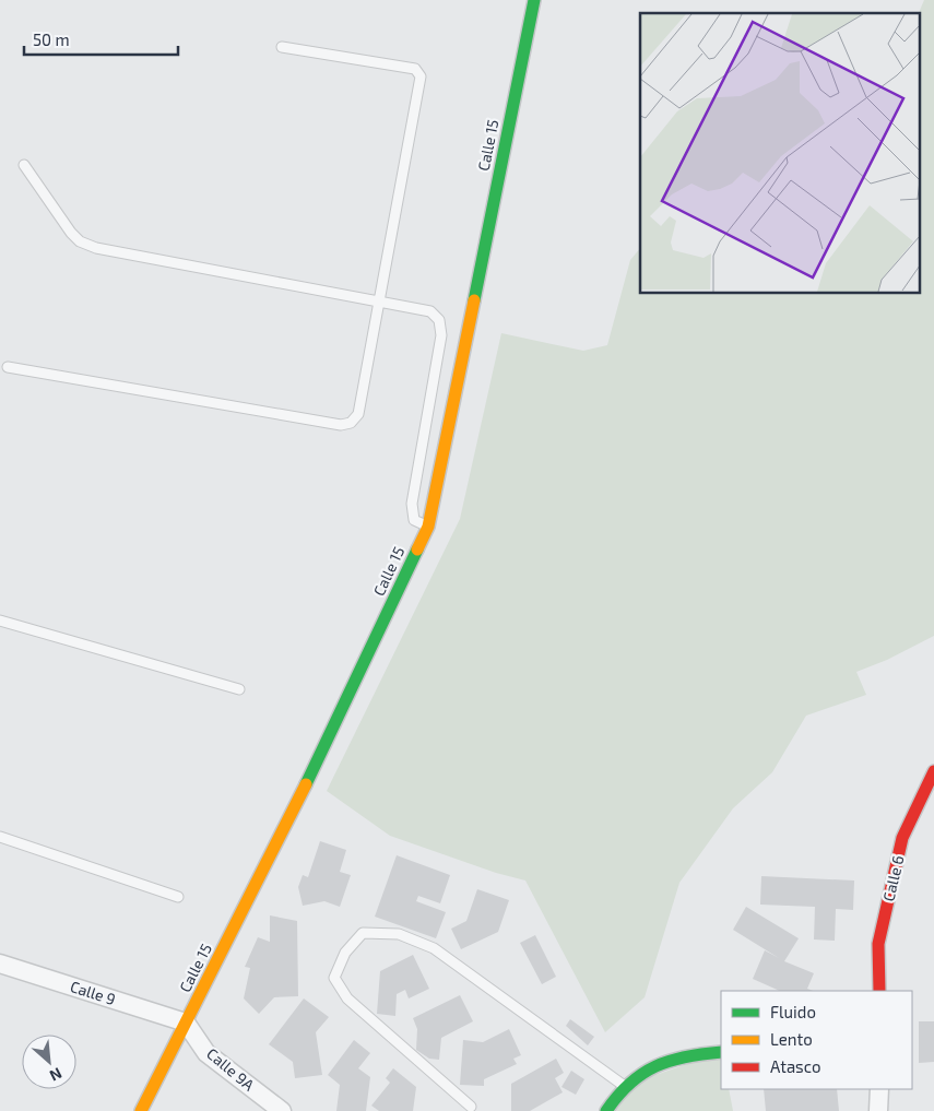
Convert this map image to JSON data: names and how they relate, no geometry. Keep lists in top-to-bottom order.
{
  "streets": {
    "street": [
      "Calle 15",
      "Calle 6",
      "Calle 9",
      "Calle 9A"
    ]
  },
  "crossings": [
    ["Calle 15", "Calle 9"],
    ["Calle 15", "Calle 9A"],
    ["Calle 9", "Calle 9A"]
  ],
  "legend": ["Fluido", "Lento", "Atasco"],
  "scale_bar": "50 m",
  "north": "bottom right"
}
